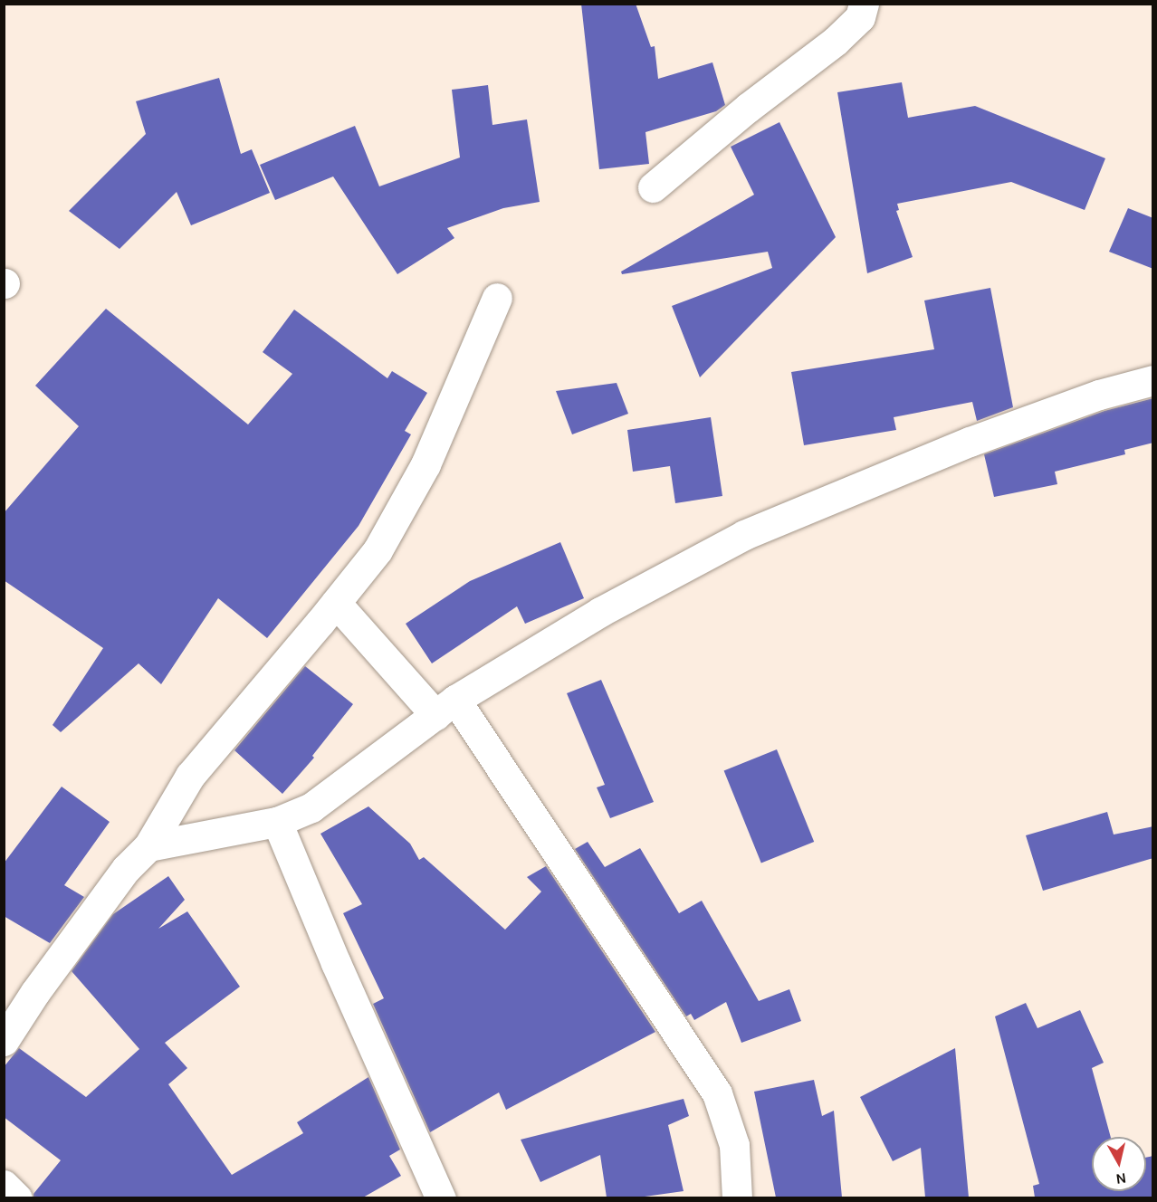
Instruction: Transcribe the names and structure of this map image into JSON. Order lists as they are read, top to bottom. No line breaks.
{"north":"bottom"}
